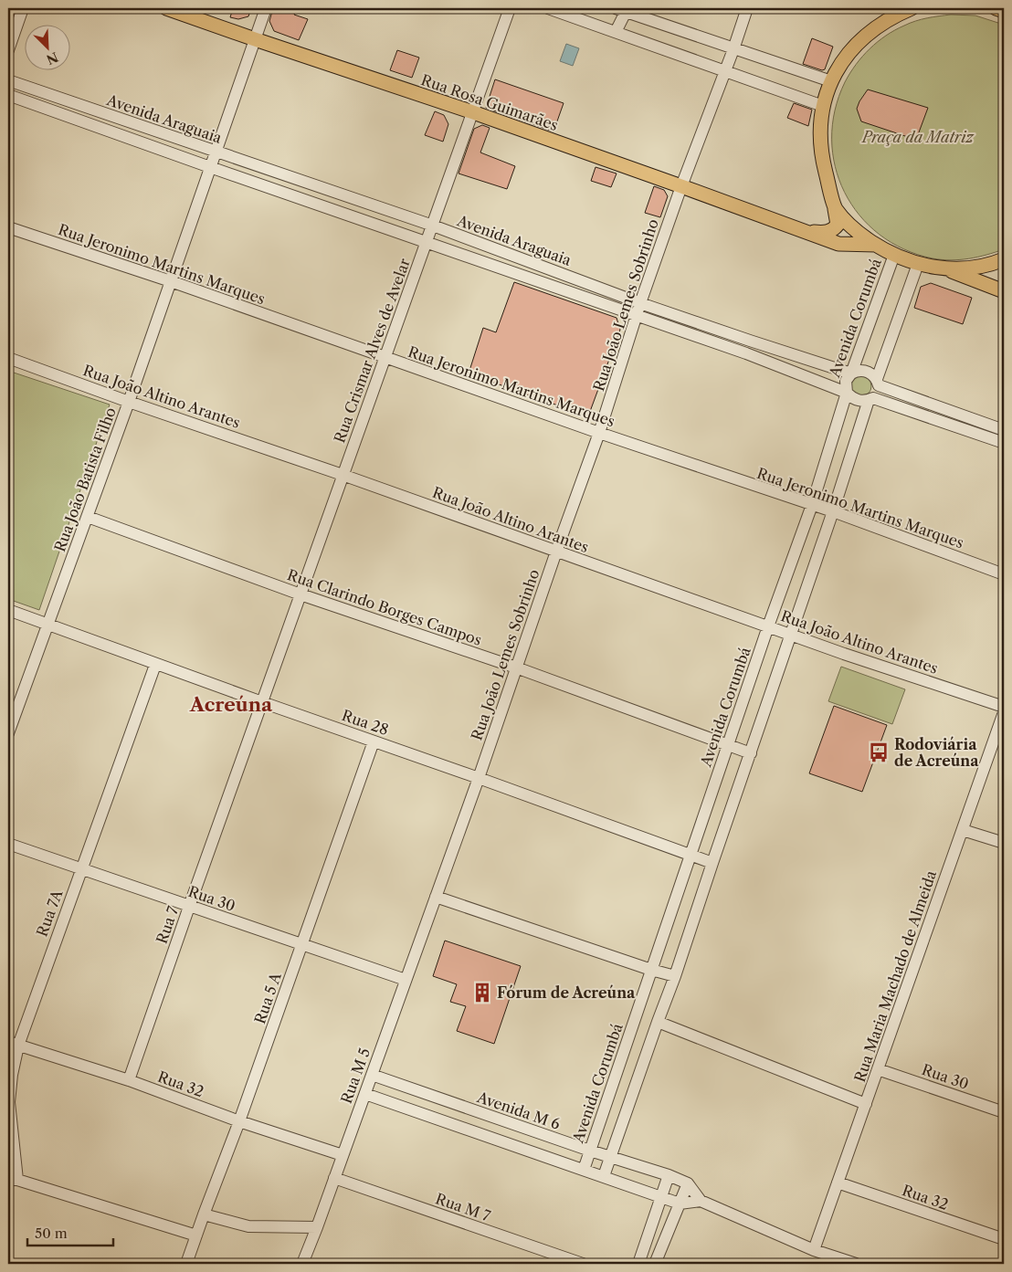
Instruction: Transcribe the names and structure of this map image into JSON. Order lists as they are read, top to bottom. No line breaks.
{"streets":{"main road":["Rua Rosa Guimarães"],"street":["Avenida Araguaia","Rua Jeronimo Martins Marques","Rua João Lemes Sobrinho","Avenida Corumbá","Rua Crismar Alves de Avelar","Rua João Altino Arantes","Rua João Batista Filho","Rua Clarindo Borges Campos","Rua 28","Rua 30","Rua 7A","Rua 7","Rua Maria Machado de Almeida","Rua 5 A","Rua M 5","Rua 32","Avenida M 6","Rua M 7"]},"crossings":[["Rua Rosa Guimarães","Rua João Lemes Sobrinho"],["Rua Rosa Guimarães","Rua Crismar Alves de Avelar"],["Rua Rosa Guimarães","Rua João Batista Filho"],["Avenida Araguaia","Rua João Lemes Sobrinho"],["Avenida Araguaia","Avenida Corumbá"],["Avenida Araguaia","Rua Crismar Alves de Avelar"],["Avenida Araguaia","Rua João Batista Filho"],["Rua Jeronimo Martins Marques","Rua João Lemes Sobrinho"],["Rua Jeronimo Martins Marques","Avenida Corumbá"],["Rua Jeronimo Martins Marques","Rua Crismar Alves de Avelar"],["Rua Jeronimo Martins Marques","Rua João Batista Filho"],["Rua João Lemes Sobrinho","Rua João Altino Arantes"],["Rua João Lemes Sobrinho","Rua Clarindo Borges Campos"],["Rua João Lemes Sobrinho","Rua 28"],["Rua João Lemes Sobrinho","Rua M 5"],["Avenida Corumbá","Rua João Altino Arantes"],["Avenida Corumbá","Rua Clarindo Borges Campos"],["Avenida Corumbá","Rua 28"],["Avenida Corumbá","Avenida M 6"],["Rua Crismar Alves de Avelar","Rua João Altino Arantes"],["Rua Crismar Alves de Avelar","Rua Clarindo Borges Campos"],["Rua Crismar Alves de Avelar","Rua 28"],["Rua Crismar Alves de Avelar","Rua 7"],["Rua João Altino Arantes","Rua João Batista Filho"],["Rua João Batista Filho","Rua Clarindo Borges Campos"],["Rua João Batista Filho","Rua 28"],["Rua 28","Rua 7A"],["Rua 28","Rua 7"],["Rua 28","Rua 5 A"],["Rua 30","Rua 7A"],["Rua 30","Rua 7"],["Rua 30","Rua Maria Machado de Almeida"],["Rua 30","Rua 5 A"],["Rua 30","Rua M 5"],["Rua 7A","Rua 32"],["Rua 7","Rua 32"],["Rua Maria Machado de Almeida","Rua 32"],["Rua 5 A","Rua 32"],["Rua M 5","Rua 32"],["Rua M 5","Avenida M 6"],["Rua M 5","Rua M 7"]],"districts":["Acreúna"],"parks":["Praça da Matriz"],"places":{"bus stop":["Rodoviária de Acreúna"],"building":["Fórum de Acreúna"]},"scale_bar":"50 m","north":"bottom right"}
